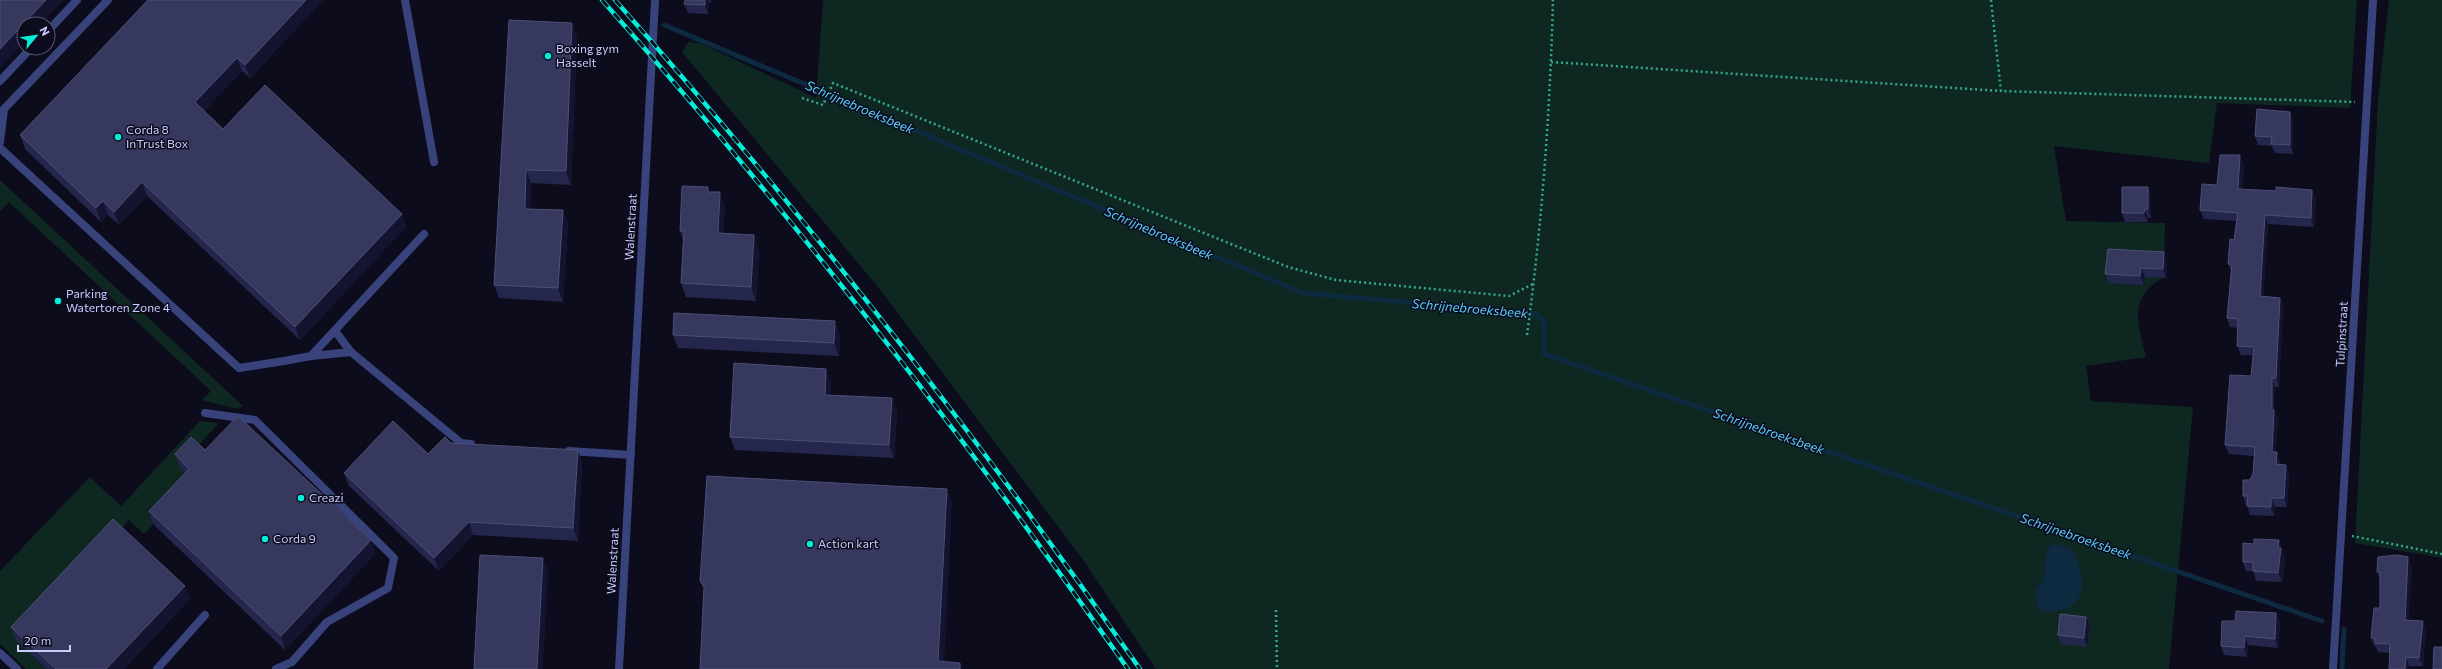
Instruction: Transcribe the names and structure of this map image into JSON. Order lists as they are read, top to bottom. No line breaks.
{"streets":{"street":["Walenstraat","Tulpinstraat"]},"water":["Schrijnebroeksbeek"],"places":["Boxing gym Hasselt","Corda 8 InTrust Box","Parking Watertoren Zone 4","Creazi","Corda 9","Action kart"],"scale_bar":"20 m","north":"top right"}
